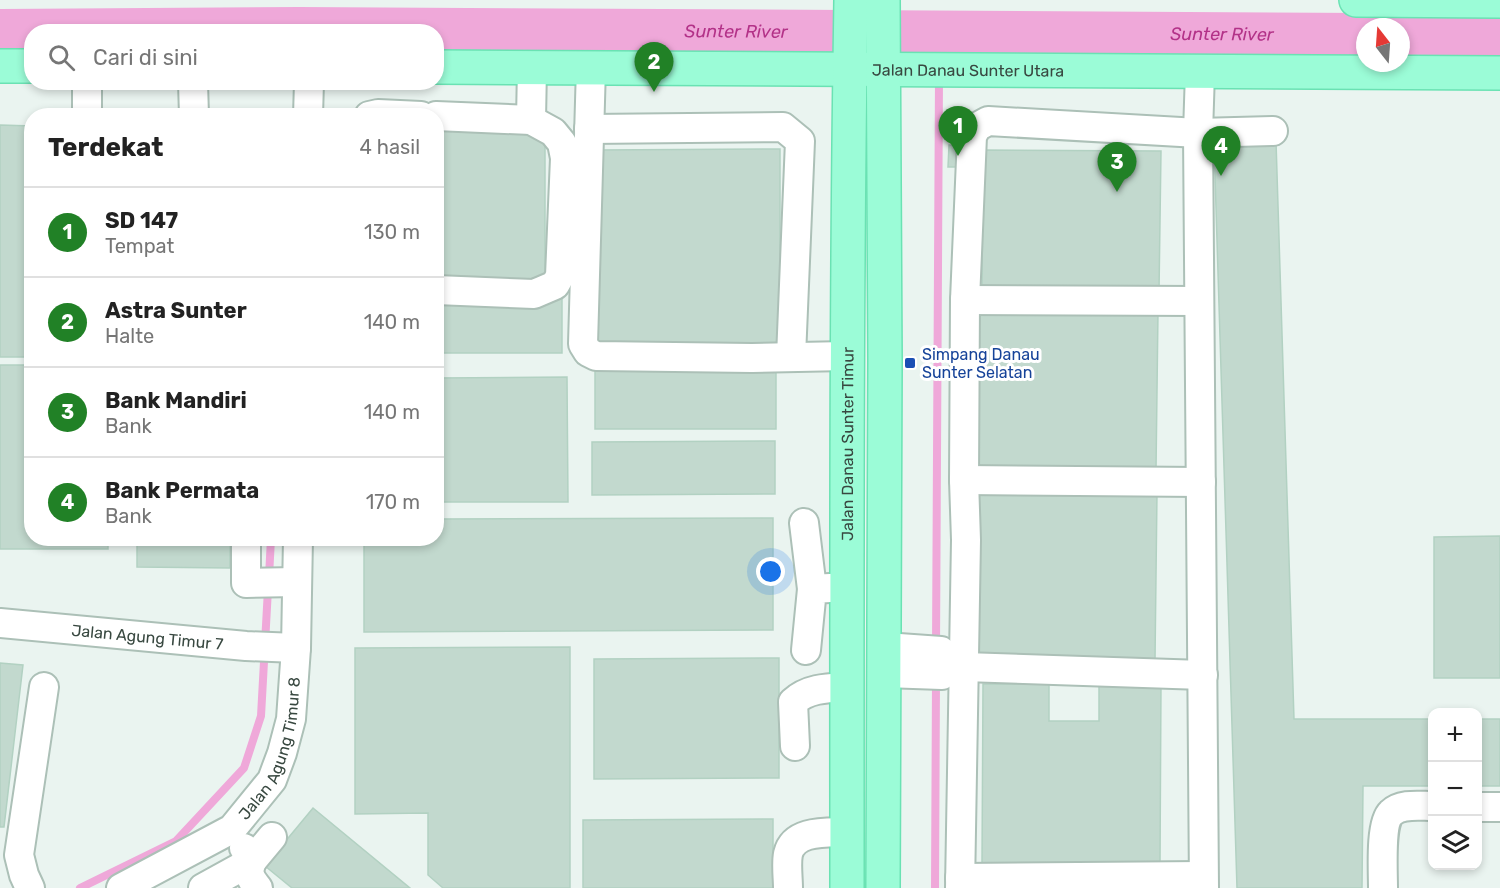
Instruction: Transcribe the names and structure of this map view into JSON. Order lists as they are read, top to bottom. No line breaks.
{"streets":{"main road":["Jalan Danau Sunter Utara","Jalan Danau Sunter Timur"],"street":["Jalan Agung Timur 7","Jalan Agung Timur 8"]},"crossings":[["Jalan Danau Sunter Utara","Jalan Danau Sunter Timur"],["Jalan Agung Timur 7","Jalan Agung Timur 8"]],"water":["Sunter River"],"places":{"transit":["Simpang Danau Sunter Selatan"]},"north":"top","page":{"search":"Cari di sini","pins":["2","1","4","3"],"heading":["Terdekat","4 hasil"],"list":[{"mark":"1","name":"SD 147","note":"Tempat","value":"130 m"},{"mark":"2","name":"Astra Sunter","note":"Halte","value":"140 m"},{"mark":"3","name":"Bank Mandiri","note":"Bank","value":"140 m"},{"mark":"4","name":"Bank Permata","note":"Bank","value":"170 m"}],"map_buttons":["+","−"]}}
